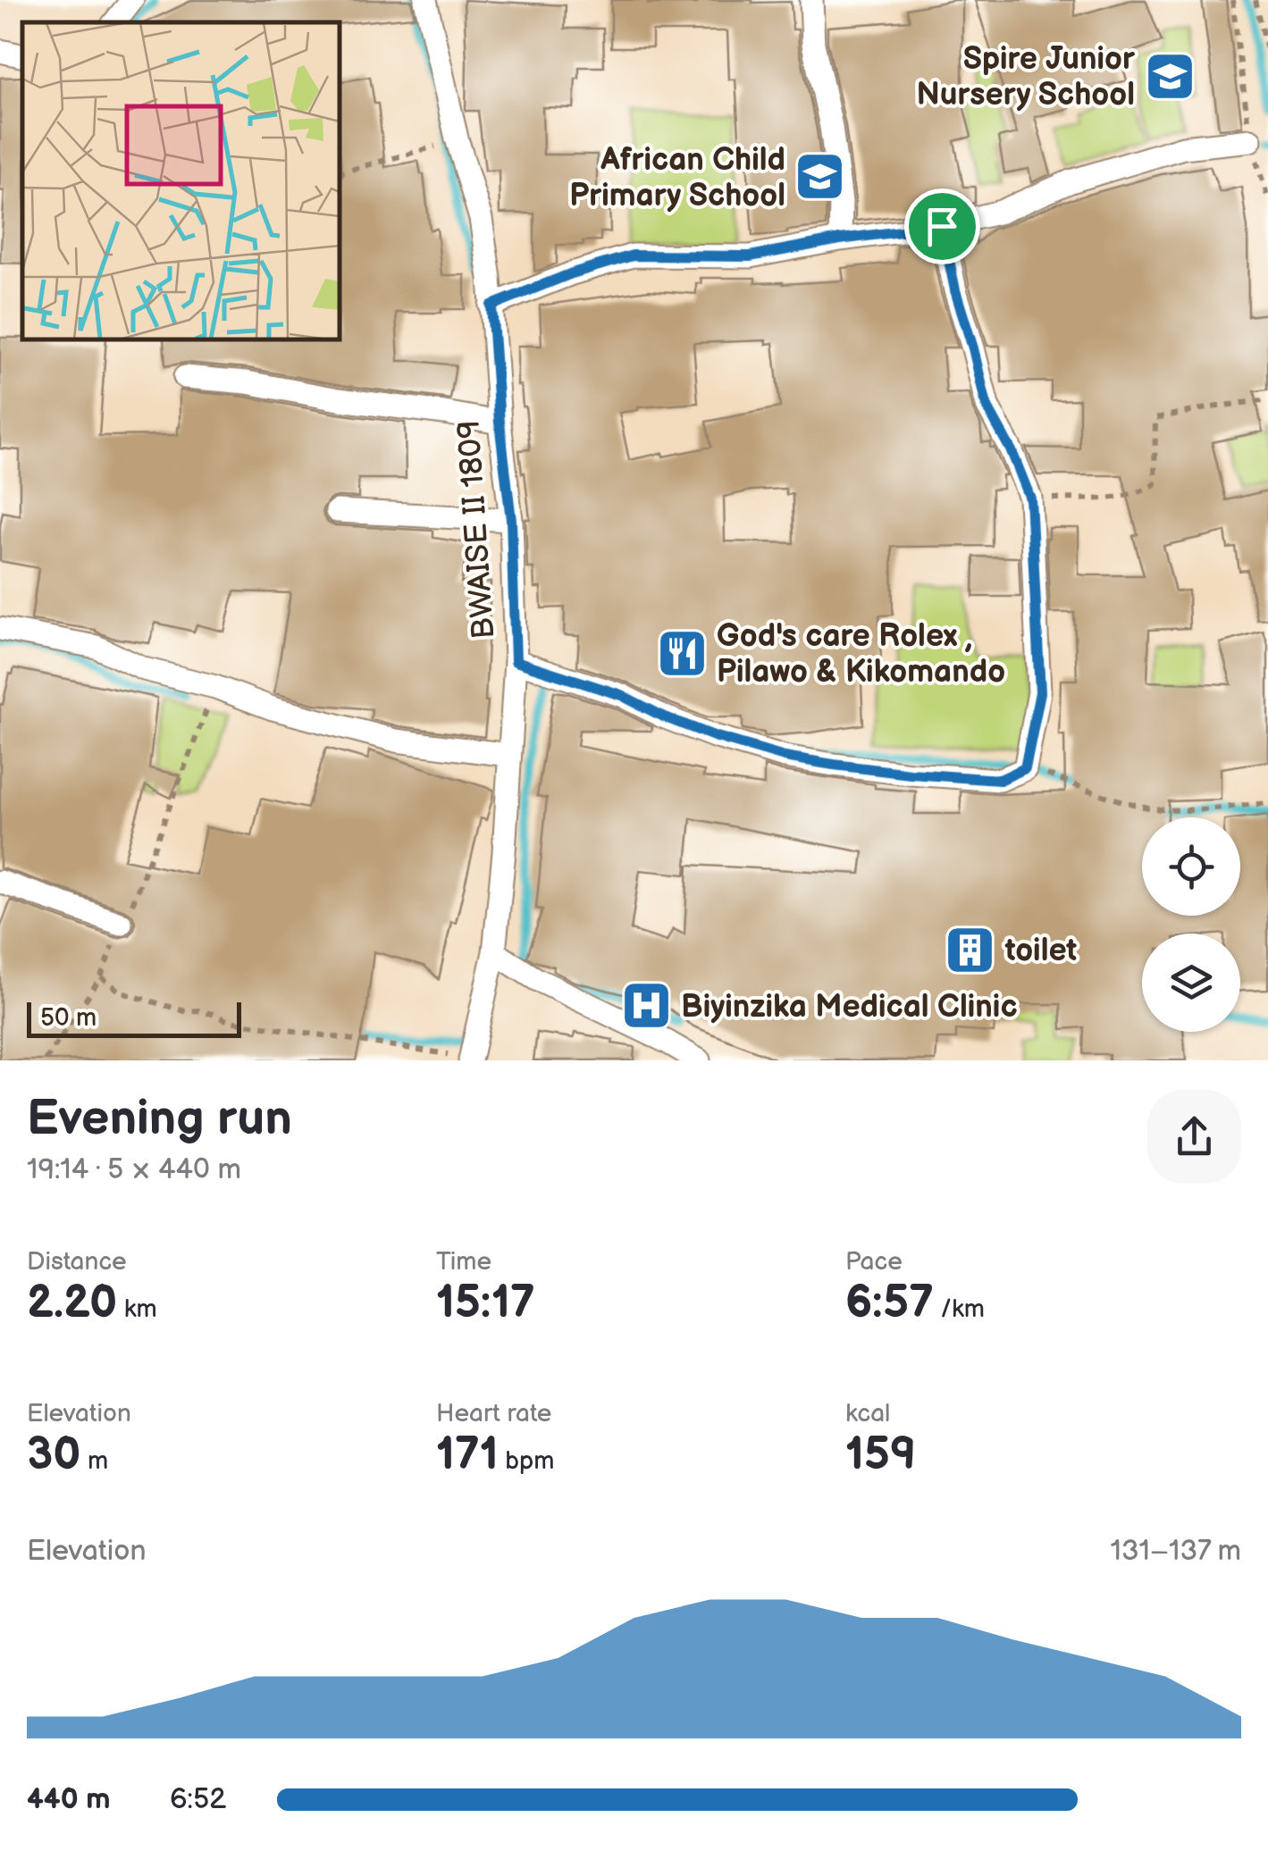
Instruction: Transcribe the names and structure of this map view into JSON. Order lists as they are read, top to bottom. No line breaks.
{"streets":{"street":["BWAISE II 1809"]},"places":{"school or university":["Spire Junior Nursery School","African Child Primary School"],"restaurant":["God's care Rolex , Pilawo & Kikomando"],"building":["toilet"],"hospital":["Biyinzika Medical Clinic"]},"scale_bar":"50 m","page":{"scale":"50 m","heading":["Evening run","19:14 · 5 × 440 m"],"stats":[["Distance","2.20 km"],["Time","15:17"],["Pace","6:57 /km"],["Elevation","30 m"],["Heart rate","171 bpm"],["kcal","159"]],"chart":["Elevation","131–137 m"],"list":[{"name":"440 m","note":"6:52"}]}}
